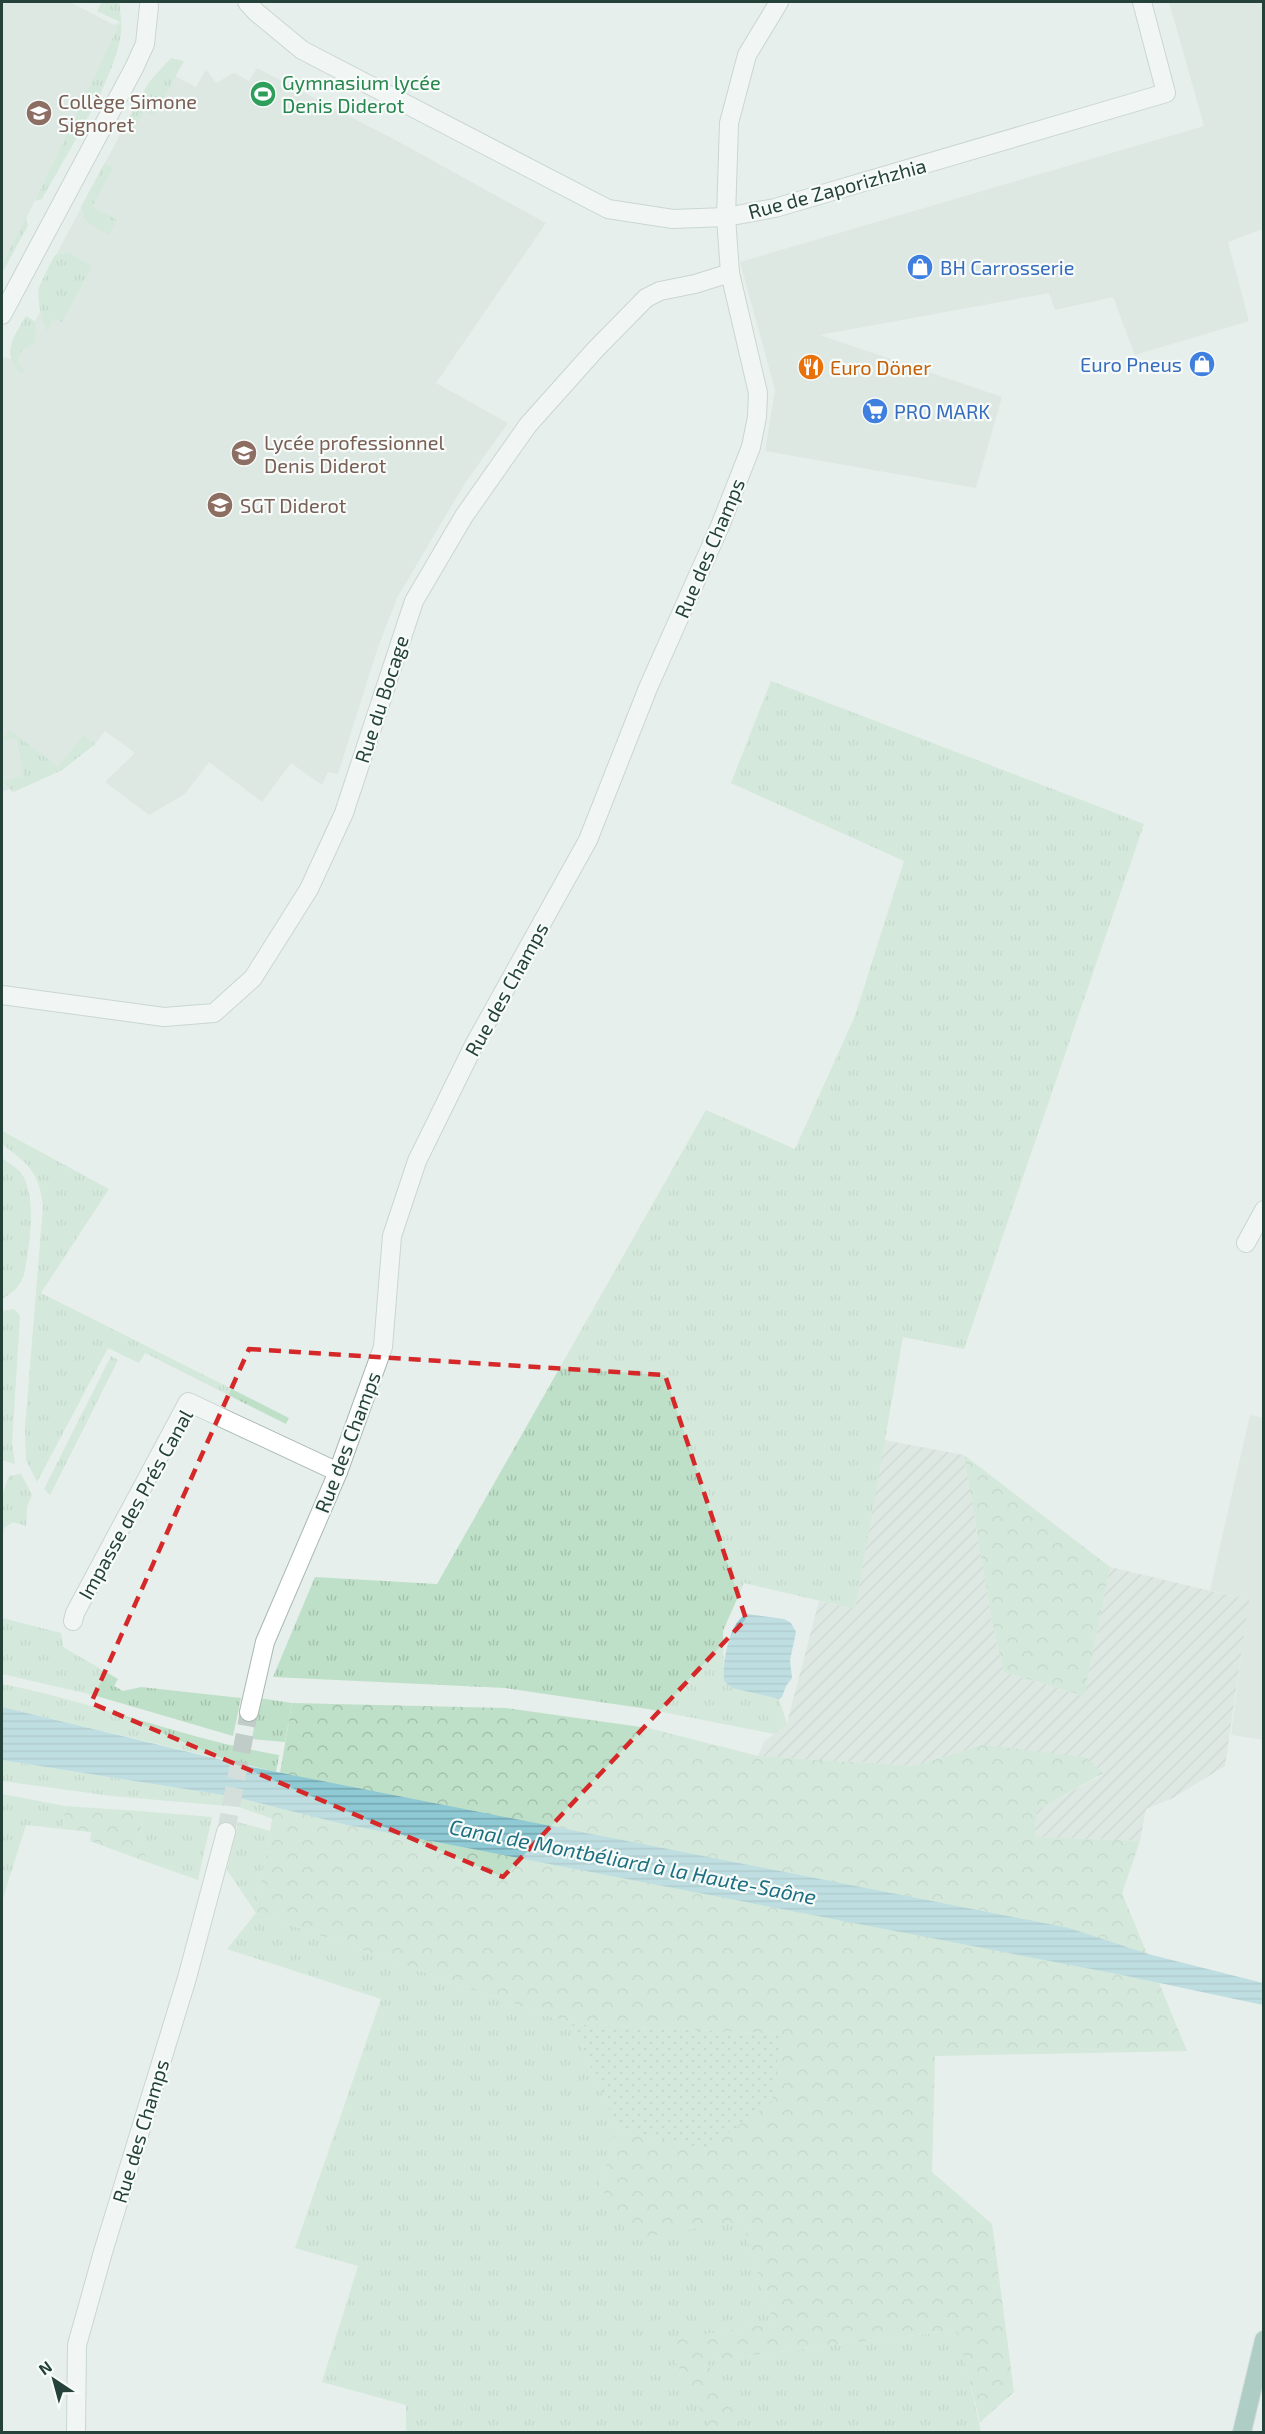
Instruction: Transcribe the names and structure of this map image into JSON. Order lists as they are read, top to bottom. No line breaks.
{"streets":{"street":["Rue de Zaporizhzhia","Rue des Champs","Rue du Bocage","Impasse des Prés Canal"]},"crossings":[["Rue de Zaporizhzhia","Rue des Champs"],["Rue des Champs","Rue du Bocage"],["Rue des Champs","Impasse des Prés Canal"]],"water":["Canal de Montbéliard à la Haute-Saône"],"places":{"sports":["Gymnasium lycée Denis Diderot"],"school or university":["Collège Simone Signoret","Lycée professionnel Denis Diderot","SGT Diderot"],"shop":["BH Carrosserie","Euro Pneus"],"restaurant":["Euro Döner"],"supermarket":["PRO MARK"]},"north":"top left"}
